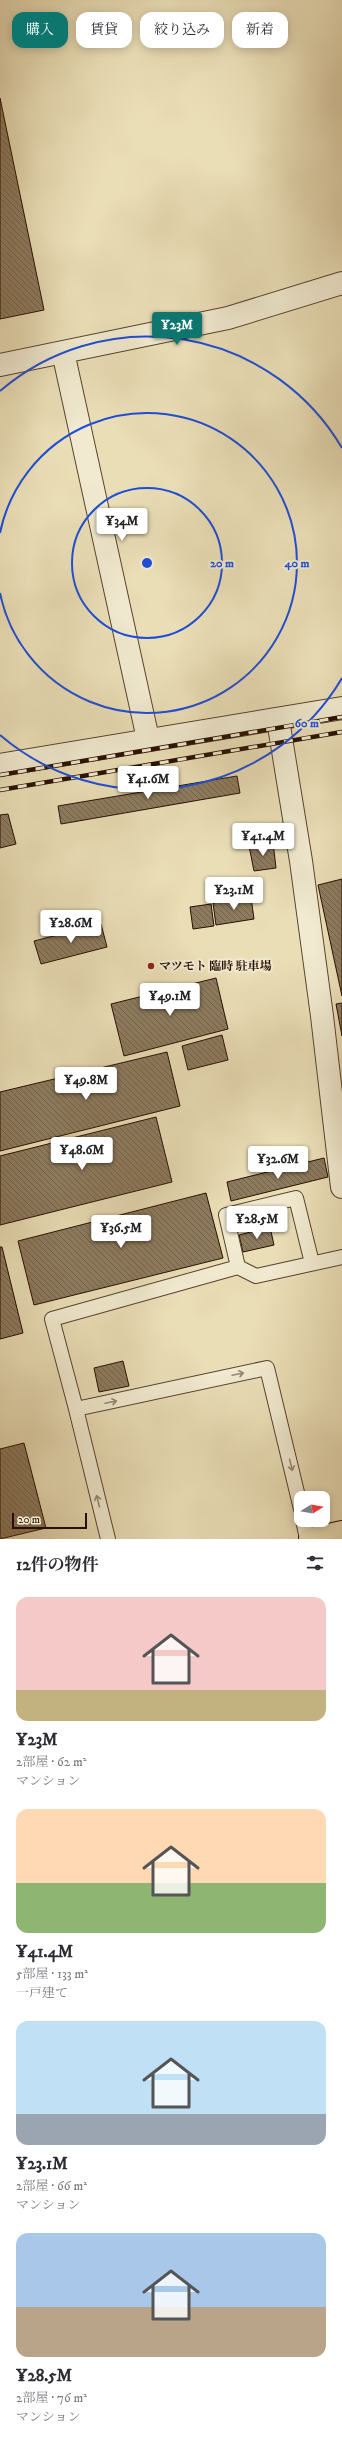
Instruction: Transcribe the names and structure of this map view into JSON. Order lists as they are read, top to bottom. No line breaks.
{"places":["マツモト 臨時 駐車場"],"scale_bar":"20 m","north":"right","page":{"chip":["購入","賃貸","絞り込み","新着"],"price":["¥23M","¥34M","¥41.6M","¥41.4M","¥23.1M","¥28.6M","¥49.1M","¥49.8M","¥48.6M","¥32.6M","¥28.5M","¥36.5M"],"scale":"20 m","heading":"12件の物件","list":[{"name":"¥23M","note":"2部屋 · 62 m² · マンション"},{"name":"¥41.4M","note":"5部屋 · 133 m² · 一戸建て"},{"name":"¥23.1M","note":"2部屋 · 66 m² · マンション"},{"name":"¥28.5M","note":"2部屋 · 76 m² · マンション"}]},"rings":["20 m","40 m","60 m"]}
